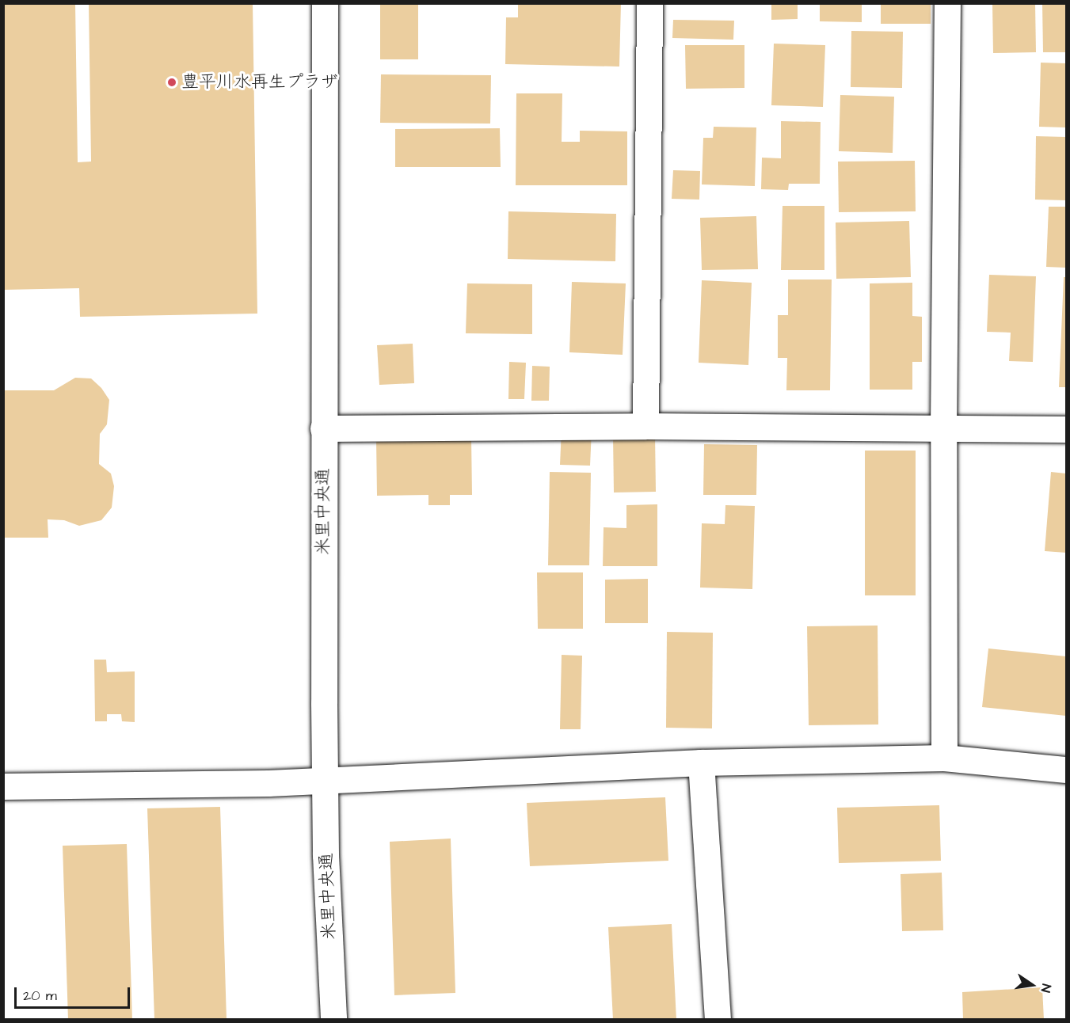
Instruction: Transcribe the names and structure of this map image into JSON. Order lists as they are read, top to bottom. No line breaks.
{"streets":{"street":["米里中央通"]},"places":["豊平川水再生プラザ"],"scale_bar":"20 m","north":"right"}
